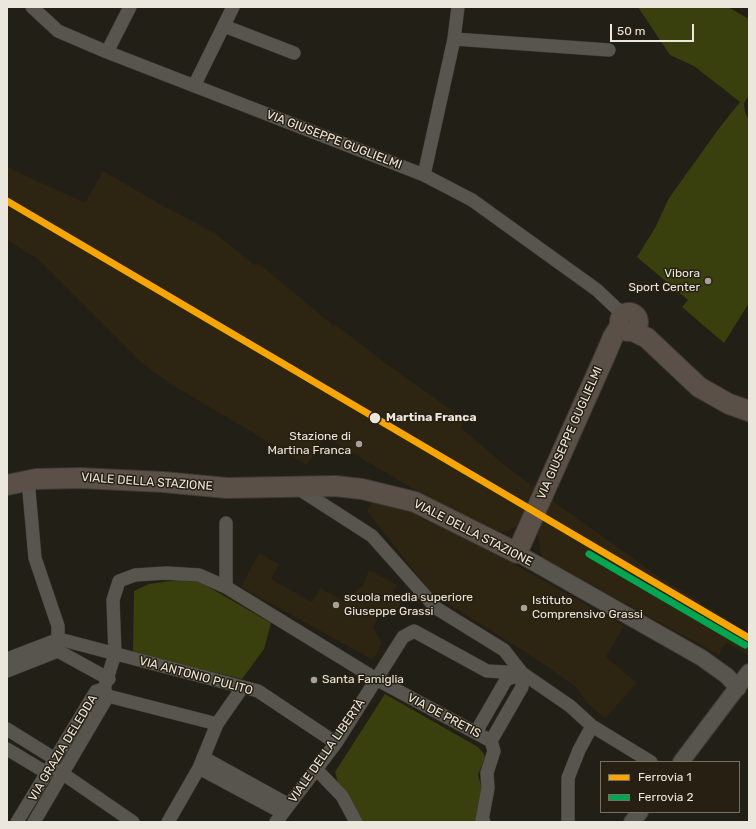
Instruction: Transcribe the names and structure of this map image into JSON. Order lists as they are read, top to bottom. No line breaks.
{"streets":{"main road":["VIA GIUSEPPE GUGLIELMI","VIALE DELLA STAZIONE"],"street":["VIA ANTONIO PULITO","VIA DE PRETIS","VIA GRAZIA DELEDDA","VIALE DELLA LIBERTÀ"]},"crossings":[["VIA GIUSEPPE GUGLIELMI","VIALE DELLA STAZIONE"],["VIA ANTONIO PULITO","VIA GRAZIA DELEDDA"],["VIA ANTONIO PULITO","VIALE DELLA LIBERTÀ"],["VIA DE PRETIS","VIA GRAZIA DELEDDA"],["VIA DE PRETIS","VIALE DELLA LIBERTÀ"]],"places":["Vibora Sport Center","Martina Franca","Stazione di Martina Franca","scuola media superiore Giuseppe Grassi","Istituto Comprensivo Grassi","Santa Famiglia"],"lines":["rail line 1","rail line 2"],"legend":["Ferrovia 1","Ferrovia 2"],"scale_bar":"50 m"}
